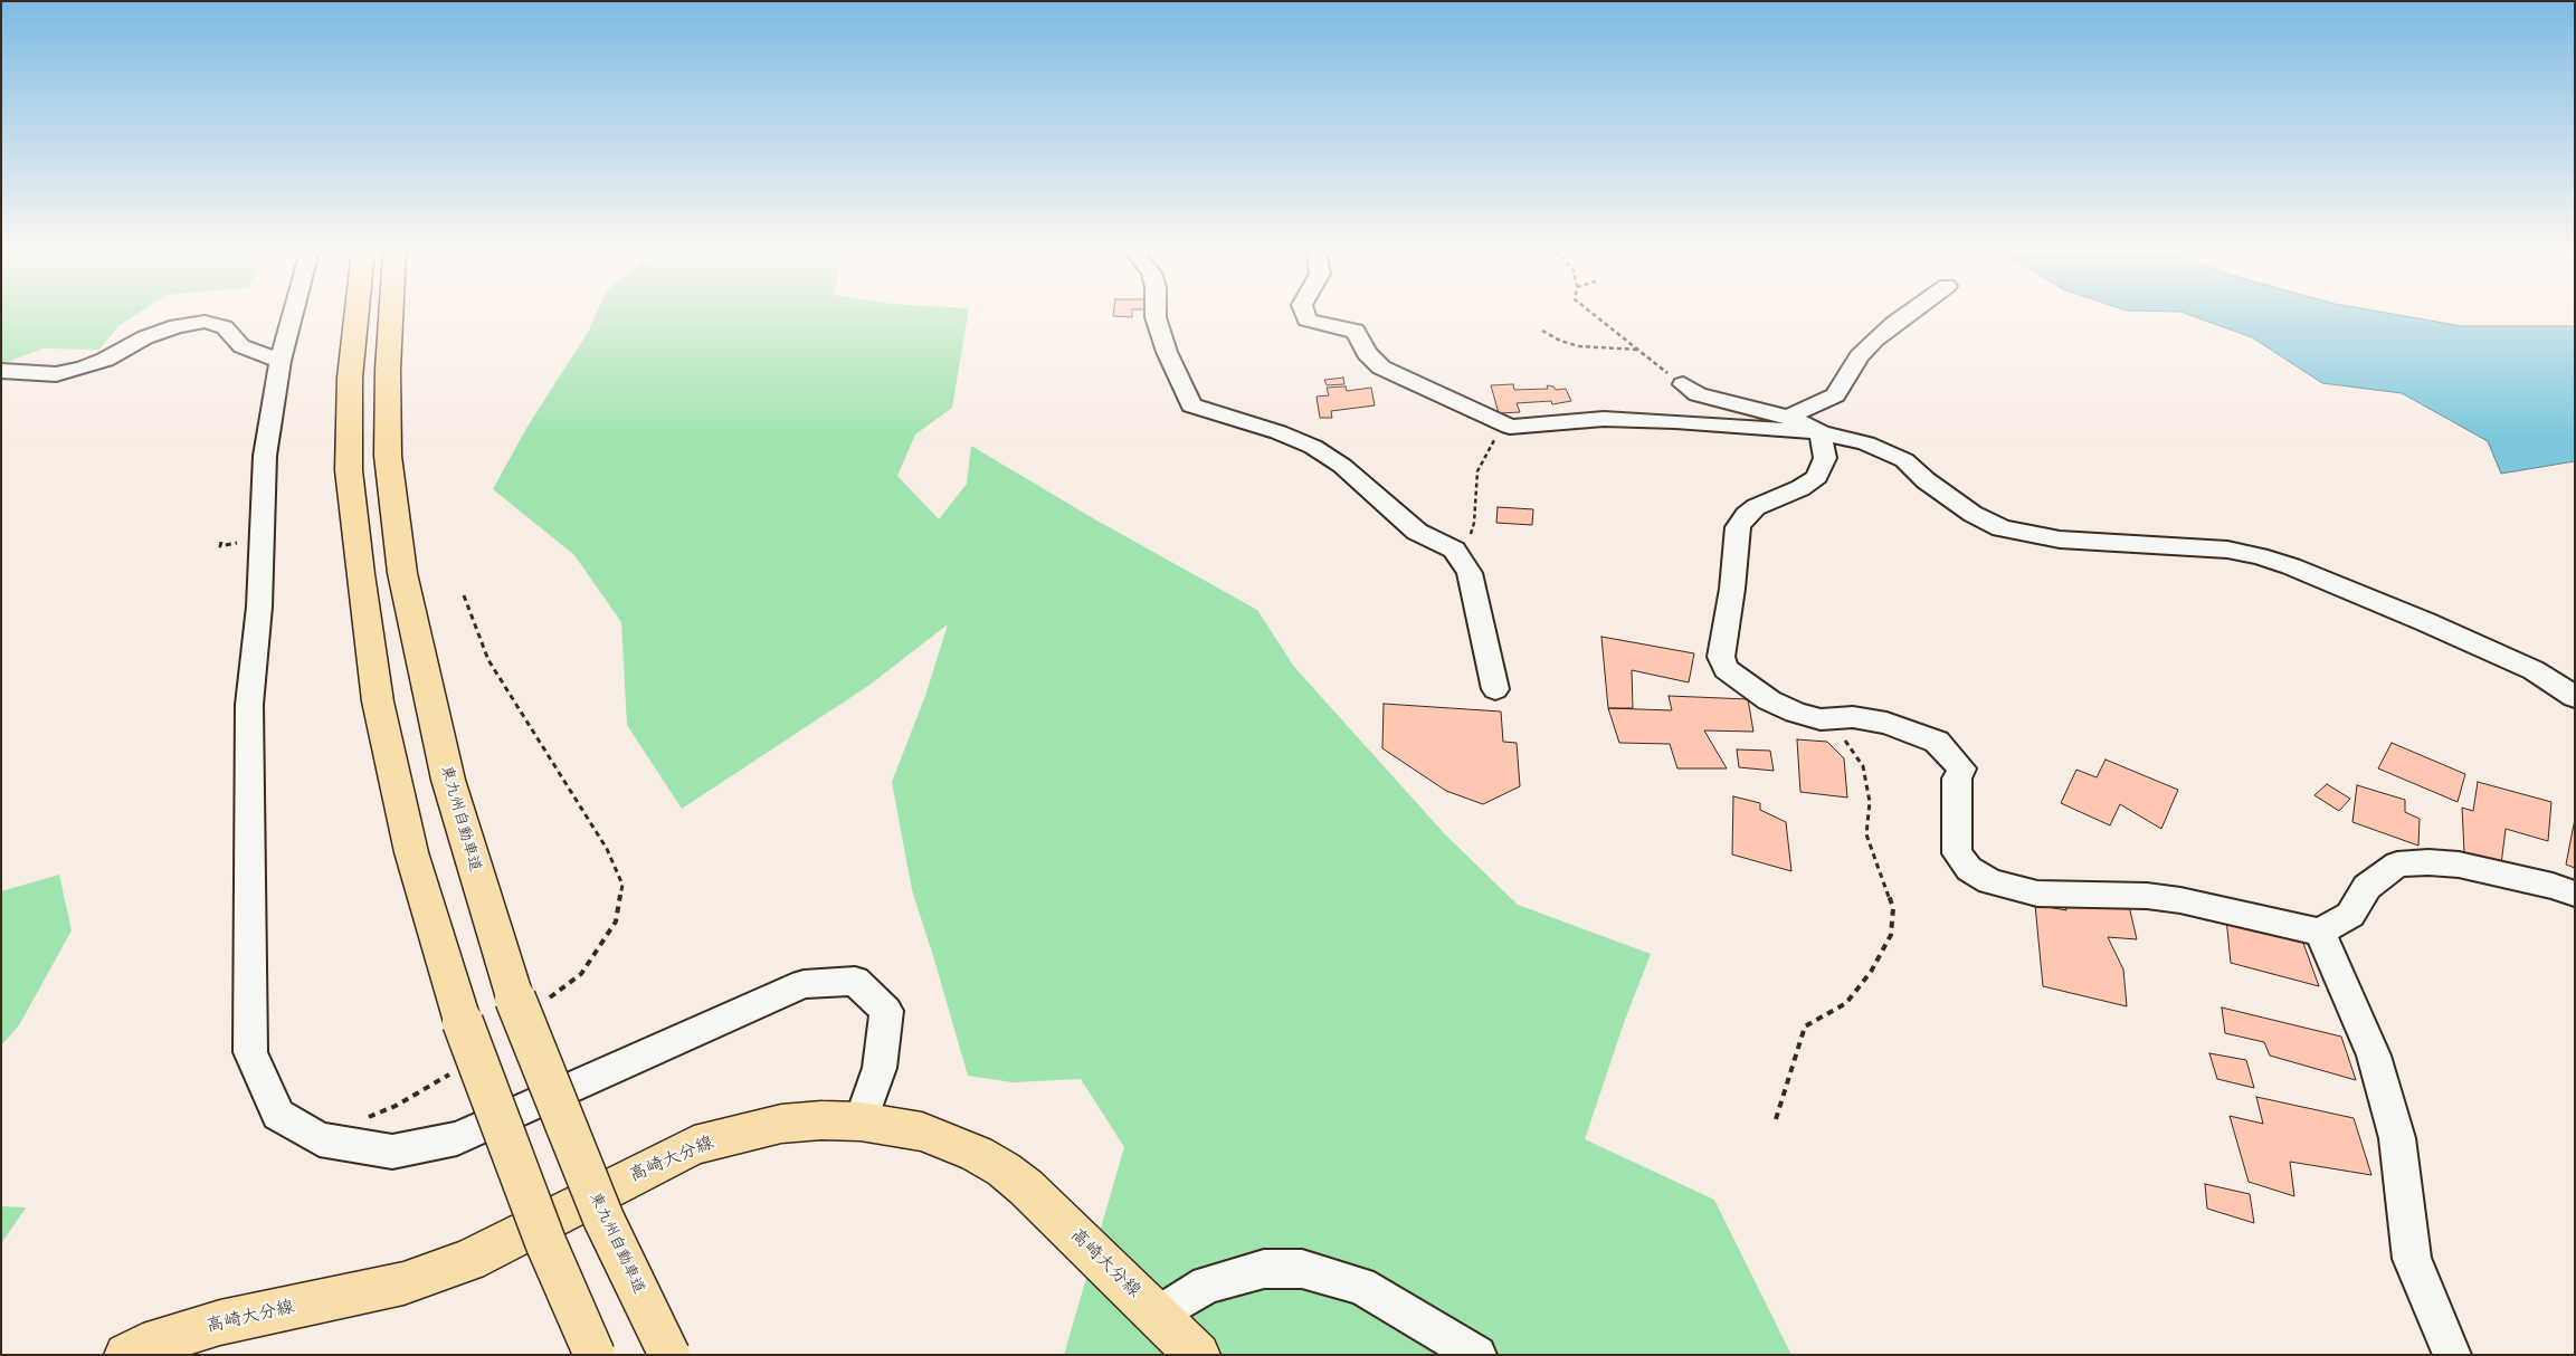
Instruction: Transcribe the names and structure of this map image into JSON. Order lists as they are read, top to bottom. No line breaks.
{"streets":{"main road":["東九州自動車道","高崎大分線"]}}
